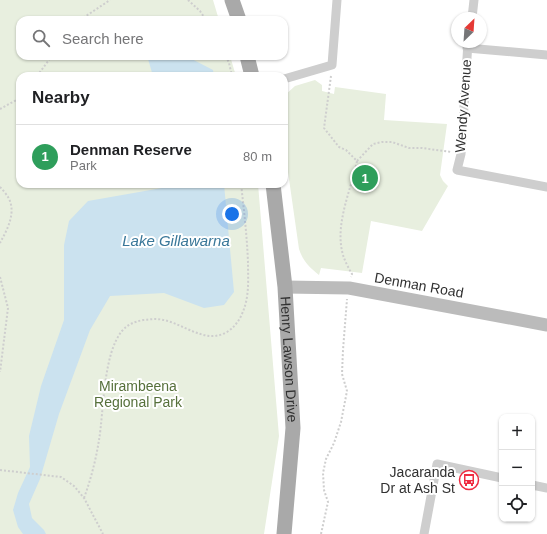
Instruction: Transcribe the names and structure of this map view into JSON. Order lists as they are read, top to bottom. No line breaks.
{"streets":{"main road":["Henry Lawson Drive"],"street":["Wendy Avenue","Denman Road"]},"crossings":[["Denman Road","Henry Lawson Drive"]],"water":["Lake Gillawarna"],"parks":["Mirambeena Regional Park"],"places":{"bus stop":["Jacaranda Dr at Ash St"]},"north":"top right","page":{"search":"Search here","heading":"Nearby","list":[{"mark":"1","name":"Denman Reserve","note":"Park","value":"80 m"}],"pins":"1","map_buttons":["+","−"]}}
